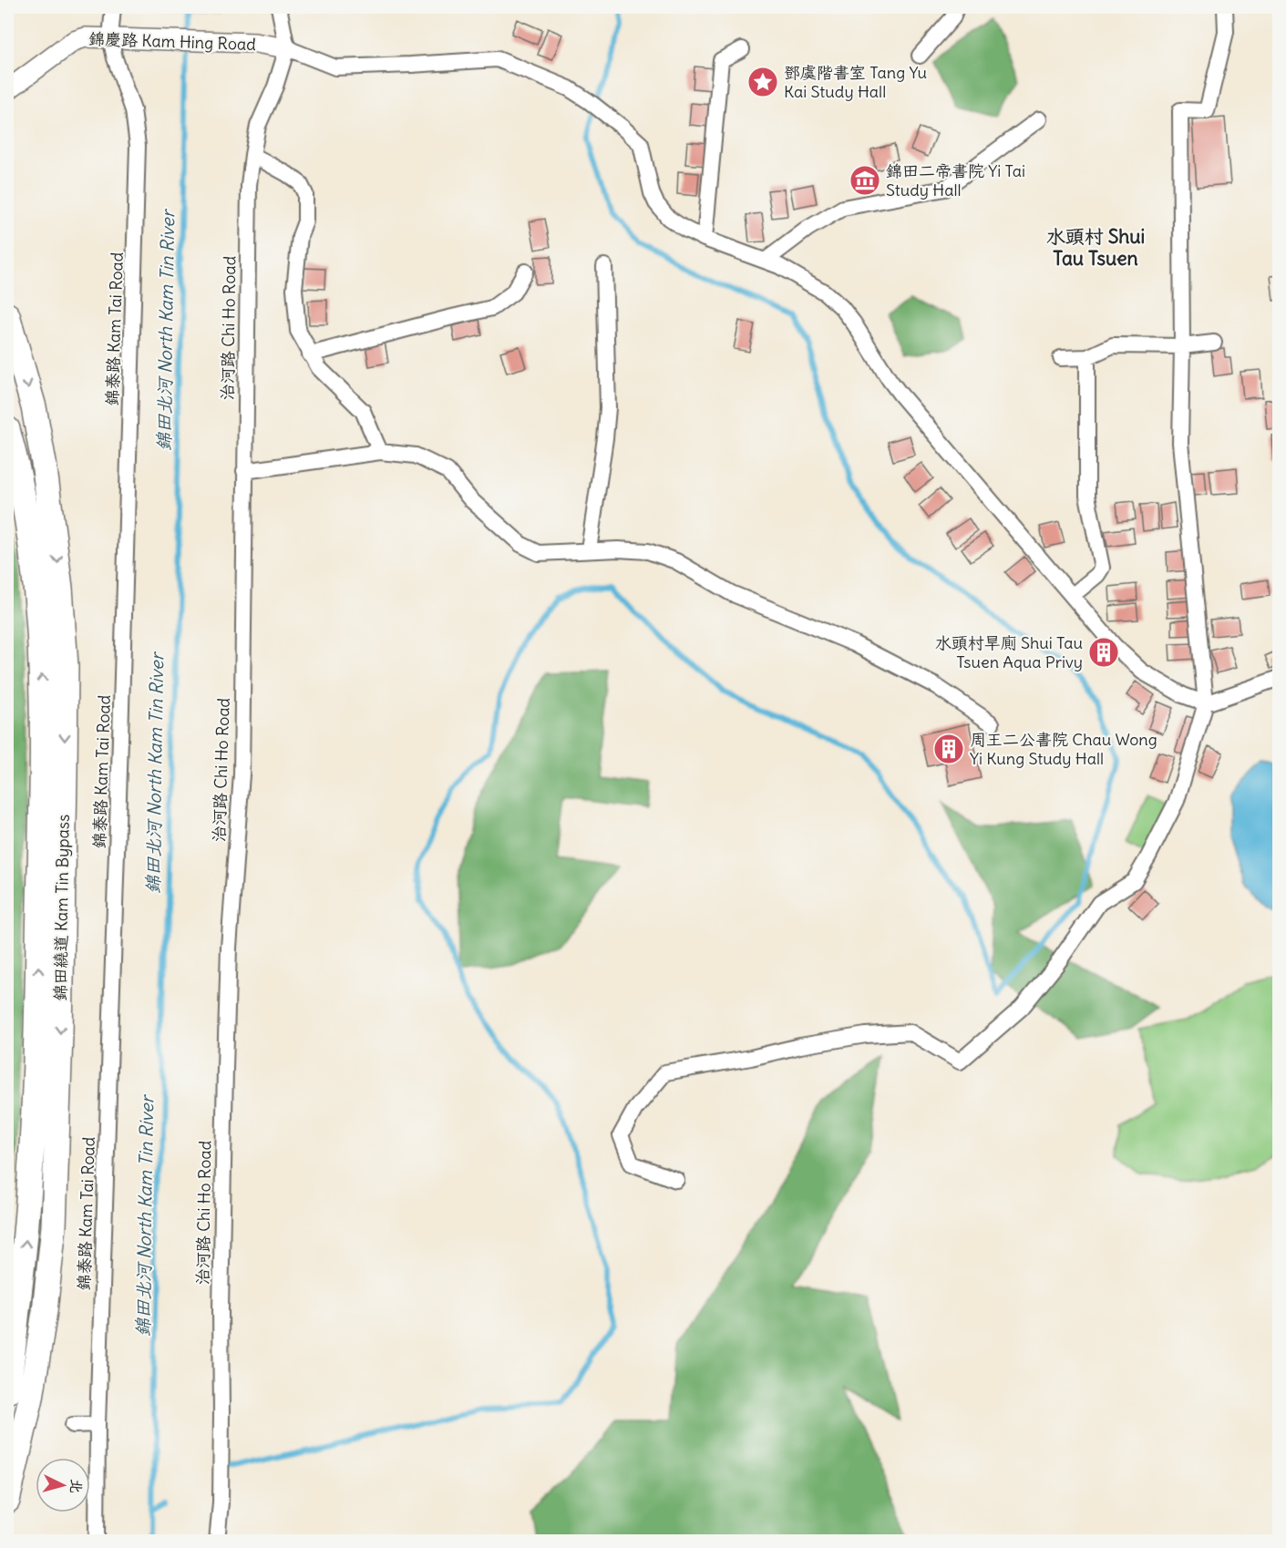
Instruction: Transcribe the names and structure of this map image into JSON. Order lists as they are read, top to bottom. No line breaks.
{"streets":{"main road":["錦田繞道 Kam Tin Bypass"],"street":["錦慶路 Kam Hing Road","治河路 Chi Ho Road","錦泰路 Kam Tai Road"]},"crossings":[["錦慶路 Kam Hing Road","治河路 Chi Ho Road"],["錦慶路 Kam Hing Road","錦泰路 Kam Tai Road"]],"districts":["水頭村 Shui Tau Tsuen"],"water":["錦田北河 North Kam Tin River"],"places":{"place":["鄧虞階書室 Tang Yu Kai Study Hall"],"museum":["錦田二帝書院 Yi Tai Study Hall"],"building":["水頭村旱廁 Shui Tau Tsuen Aqua Privy","周王二公書院 Chau Wong Yi Kung Study Hall"]},"north":"right"}
